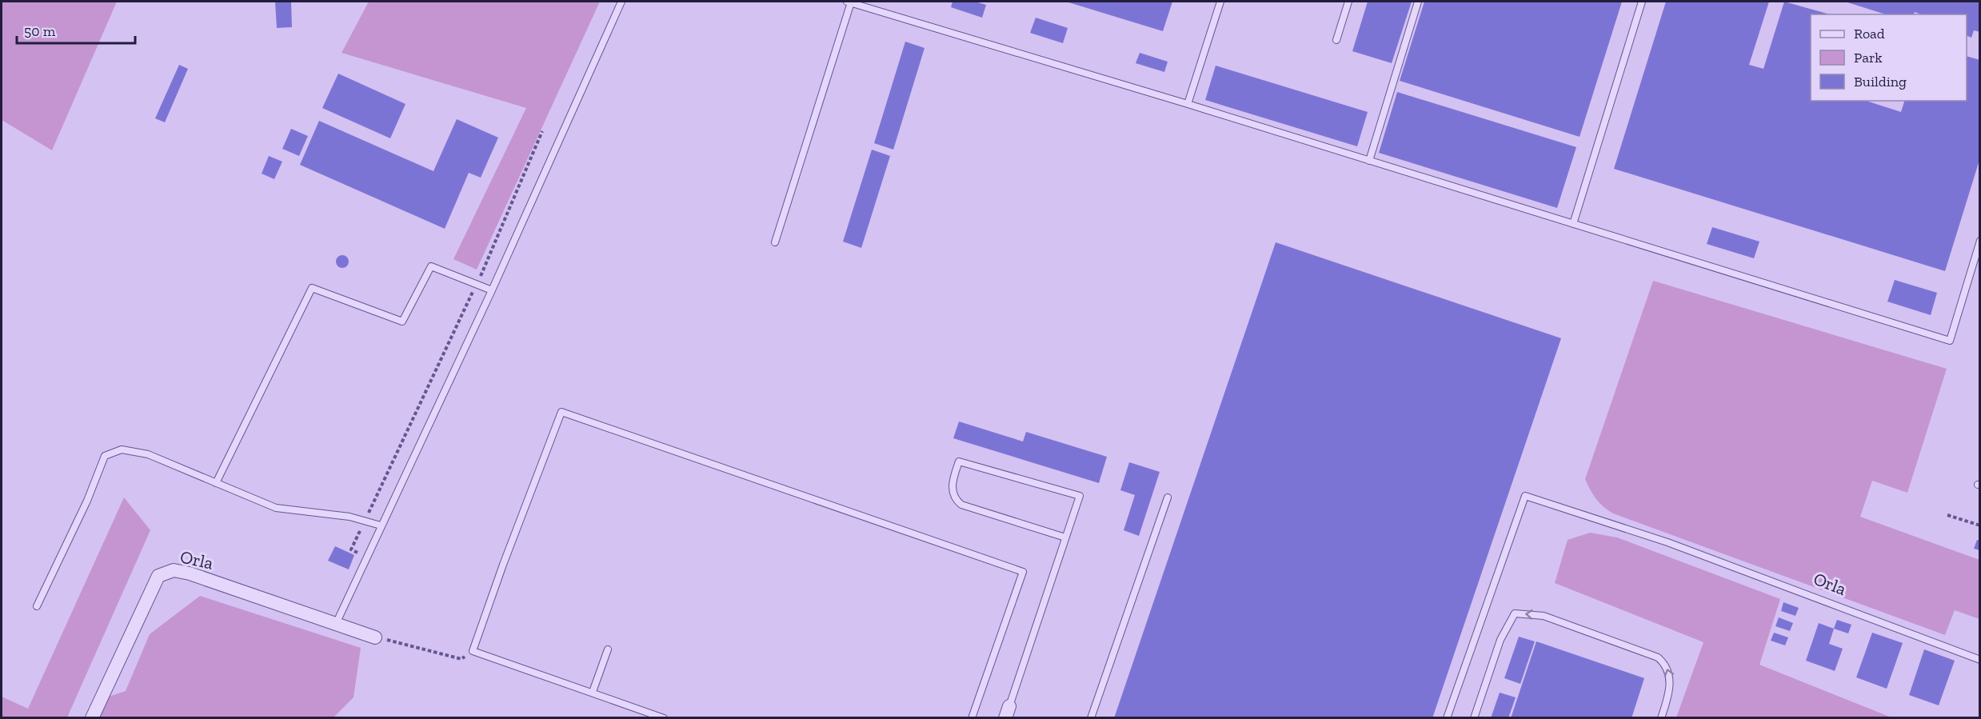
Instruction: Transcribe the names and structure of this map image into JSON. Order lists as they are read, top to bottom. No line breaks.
{"streets":{"street":["Orla"]},"legend":["Road","Park","Building"],"scale_bar":"50 m"}
